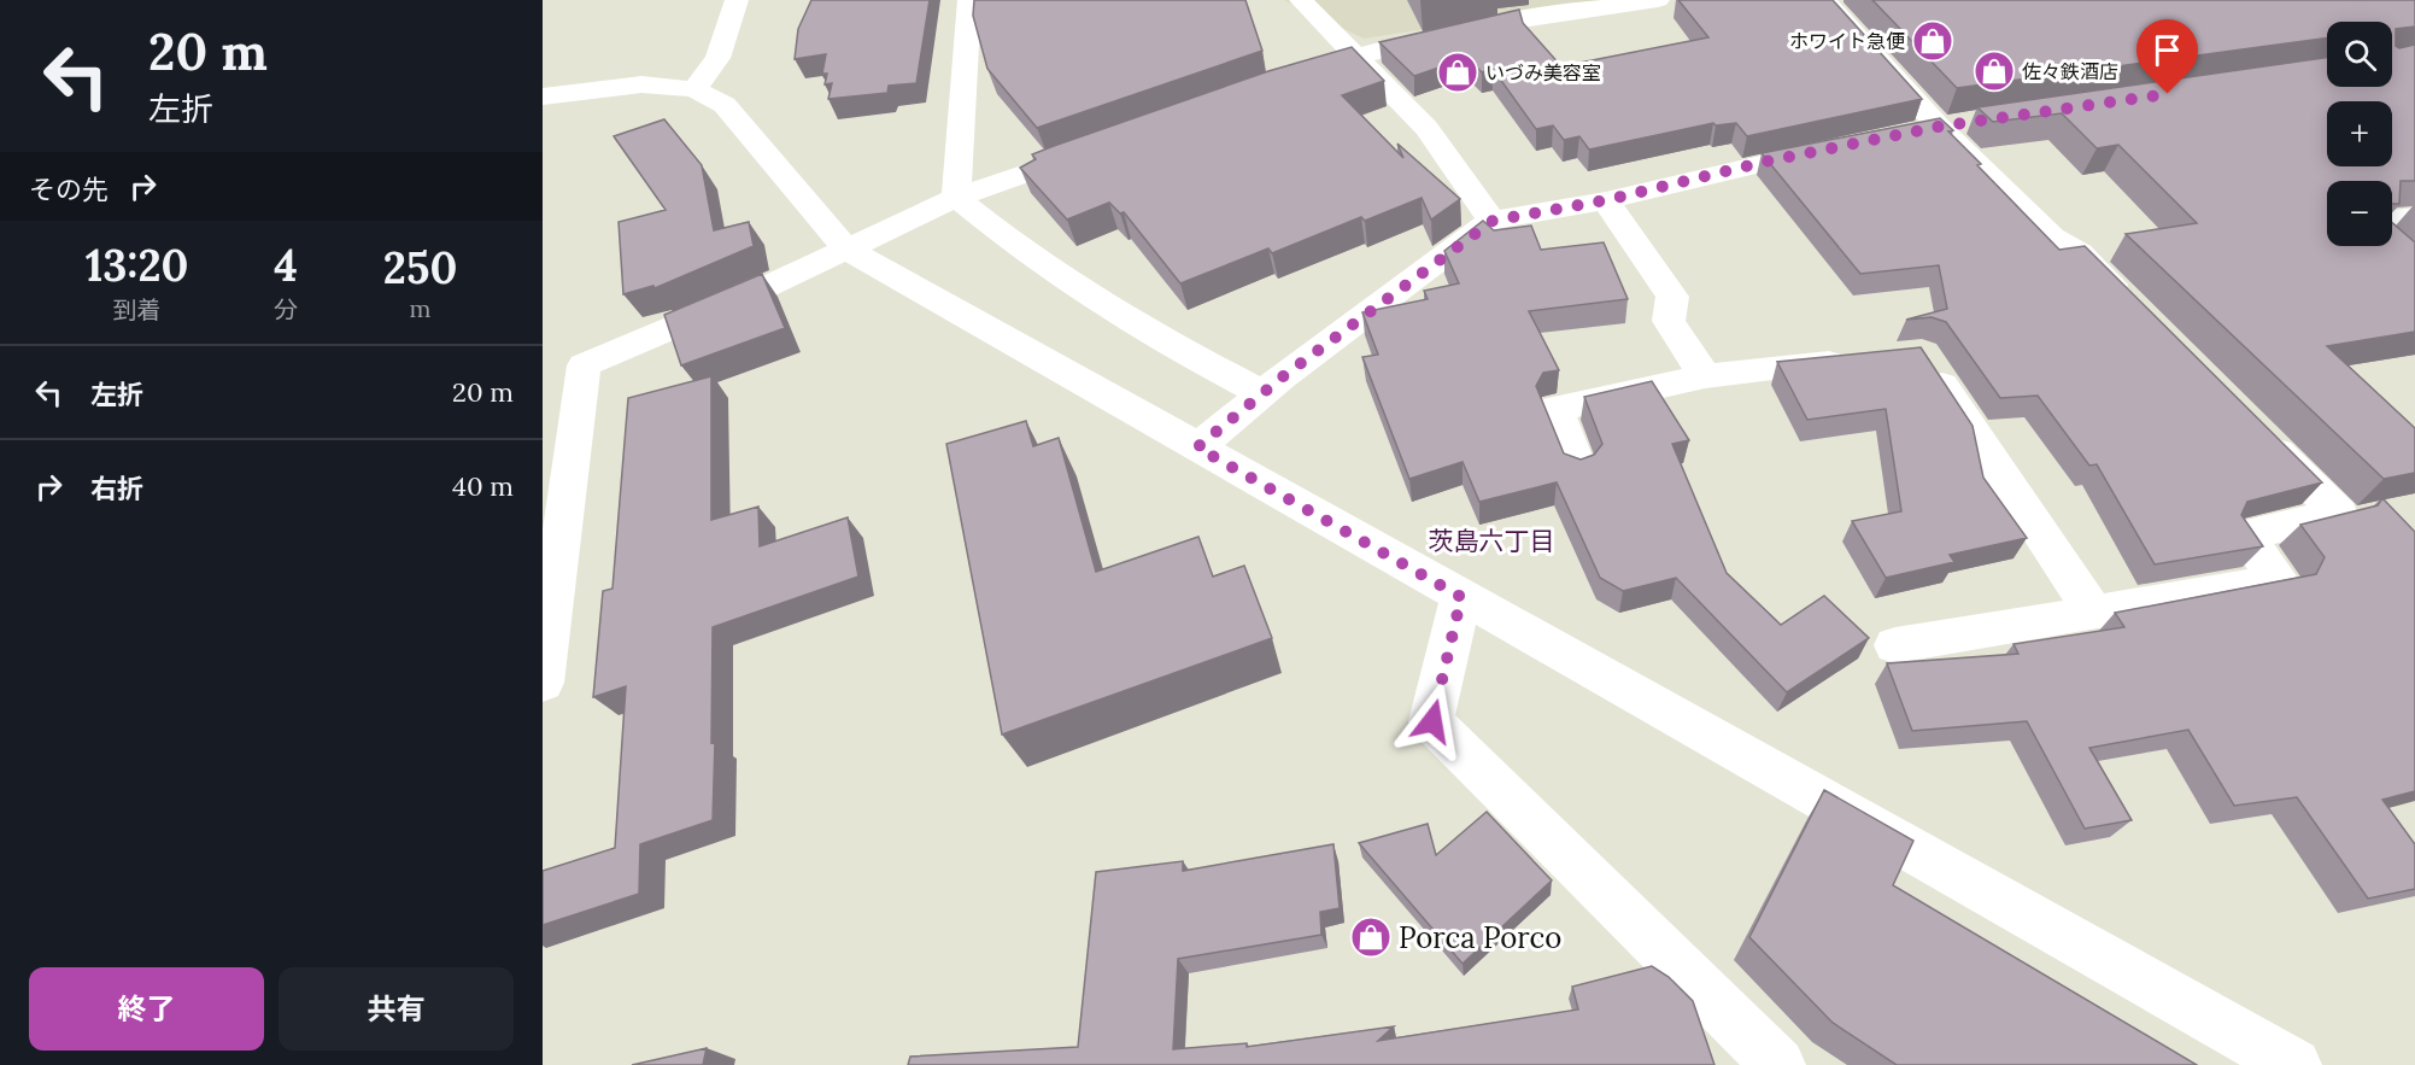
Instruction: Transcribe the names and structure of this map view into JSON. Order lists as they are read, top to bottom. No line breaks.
{"districts":["茨島六丁目"],"places":{"shop":["ホワイト急便","佐々鉄酒店","いづみ美容室","Porca Porco"]},"page":{"turn":["20 m","左折"],"map_buttons":["+","−"],"then":"その先","eta":["13:20","到着","4","分","250","m"],"list":[{"name":"左折","value":"20 m"},{"name":"右折","value":"40 m"}],"buttons":["終了","共有"]}}
